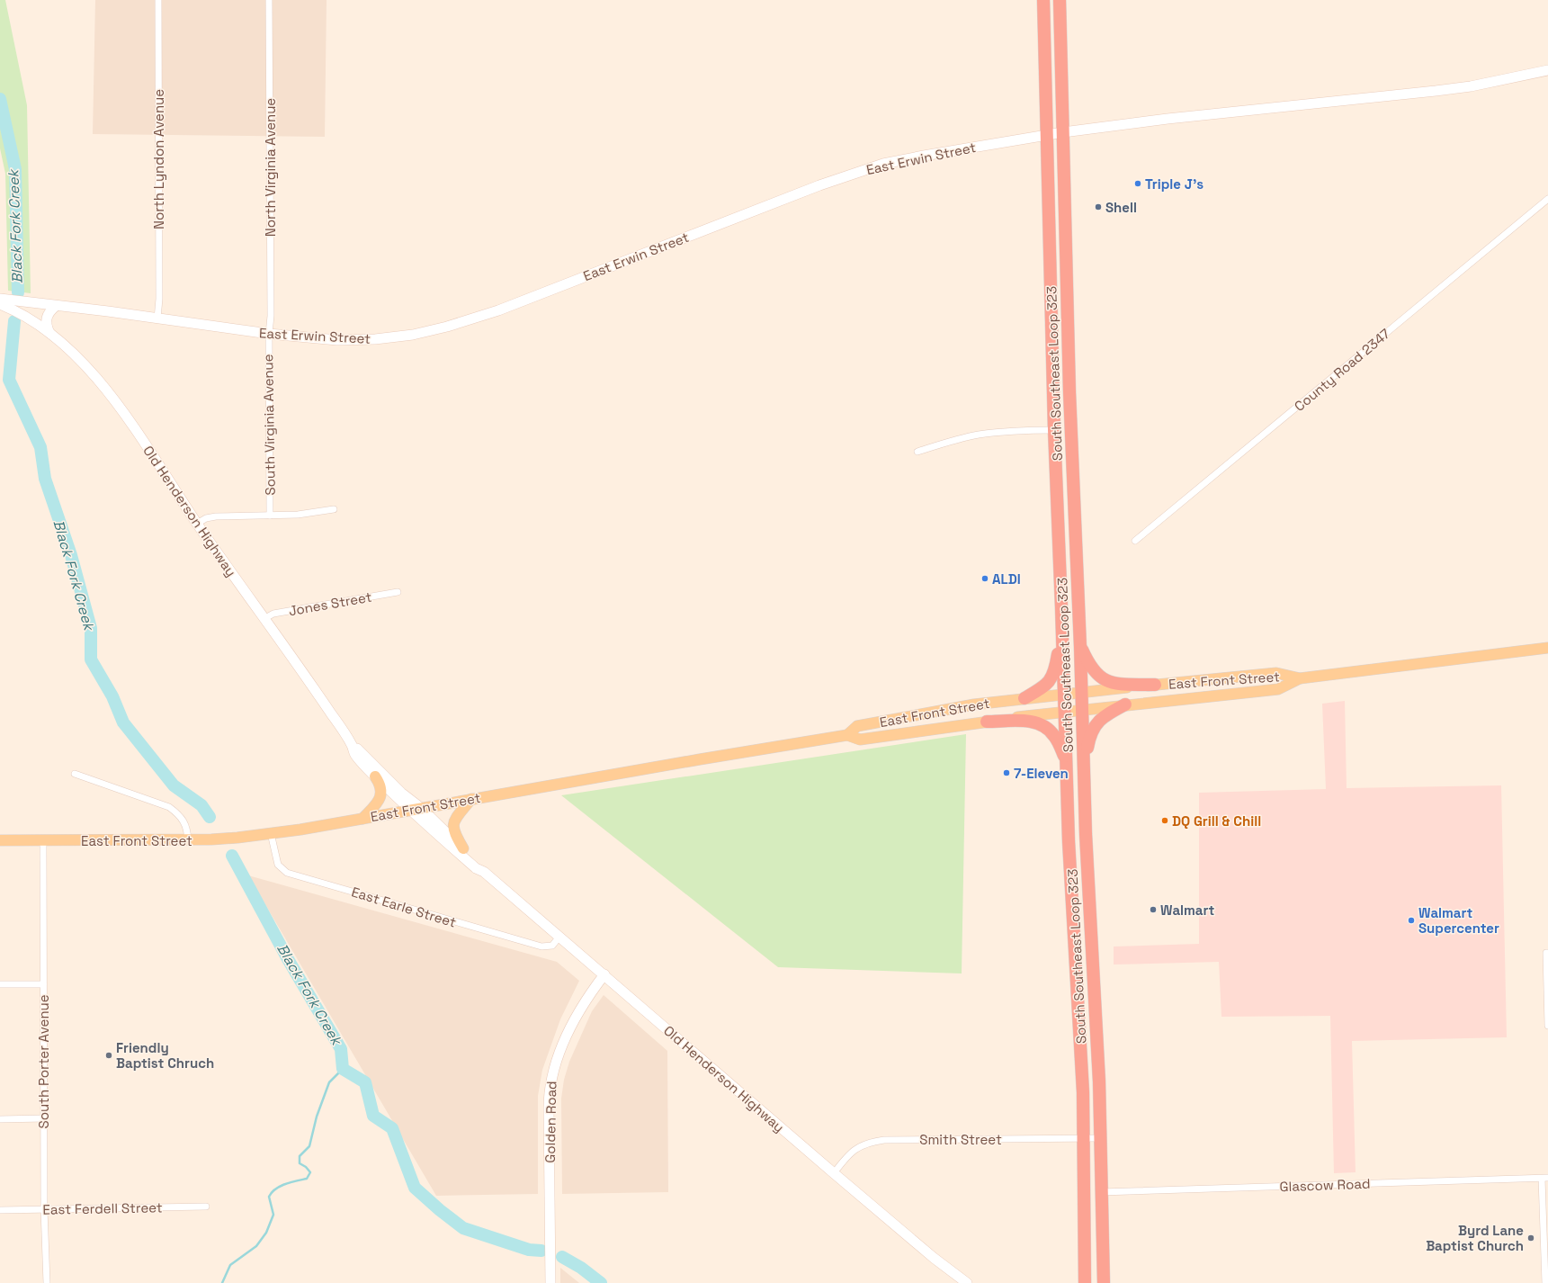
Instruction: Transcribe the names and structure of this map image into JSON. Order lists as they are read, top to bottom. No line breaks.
{"streets":{"highway":["South Southeast Loop 323"],"main road":["East Erwin Street","Old Henderson Highway","East Front Street","Golden Road"],"street":["North Lyndon Avenue","North Virginia Avenue","County Road 2347","South Virginia Avenue","Jones Street","East Earle Street","South Porter Avenue","Smith Street","Glascow Road","East Ferdell Street"]},"crossings":[["East Erwin Street","North Lyndon Avenue"],["East Erwin Street","North Virginia Avenue"],["East Erwin Street","South Southeast Loop 323"],["East Erwin Street","South Virginia Avenue"],["North Virginia Avenue","South Virginia Avenue"],["South Southeast Loop 323","East Front Street"],["South Southeast Loop 323","Smith Street"],["South Southeast Loop 323","Glascow Road"],["Old Henderson Highway","Jones Street"],["Old Henderson Highway","East Front Street"],["Old Henderson Highway","East Earle Street"],["Old Henderson Highway","Golden Road"],["Old Henderson Highway","Smith Street"],["East Front Street","East Earle Street"],["East Front Street","South Porter Avenue"],["South Porter Avenue","East Ferdell Street"]],"water":["Black Fork Creek"],"places":["Triple J's","Shell","ALDI","7-Eleven","DQ Grill & Chill","Walmart","Walmart Supercenter","Friendly Baptist Chruch","Byrd Lane Baptist Church"]}
